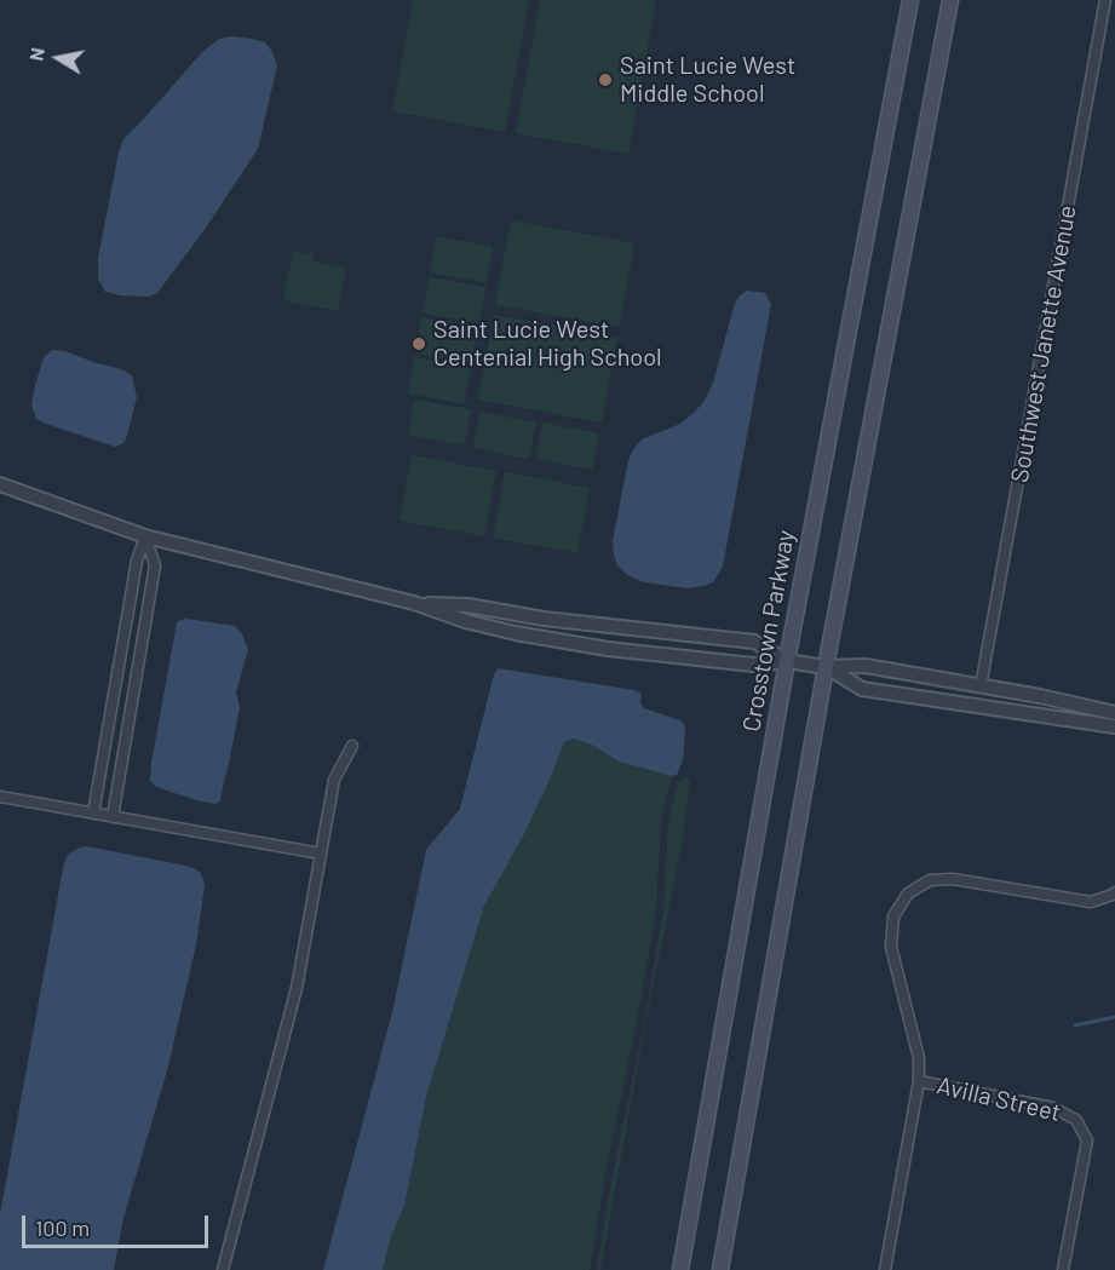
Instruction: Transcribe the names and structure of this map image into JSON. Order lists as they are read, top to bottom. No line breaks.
{"streets":{"main road":["Crosstown Parkway"],"street":["Southwest Janette Avenue","Avilla Street"]},"places":["Saint Lucie West Middle School","Saint Lucie West Centenial High School"],"scale_bar":"100 m","north":"left"}
